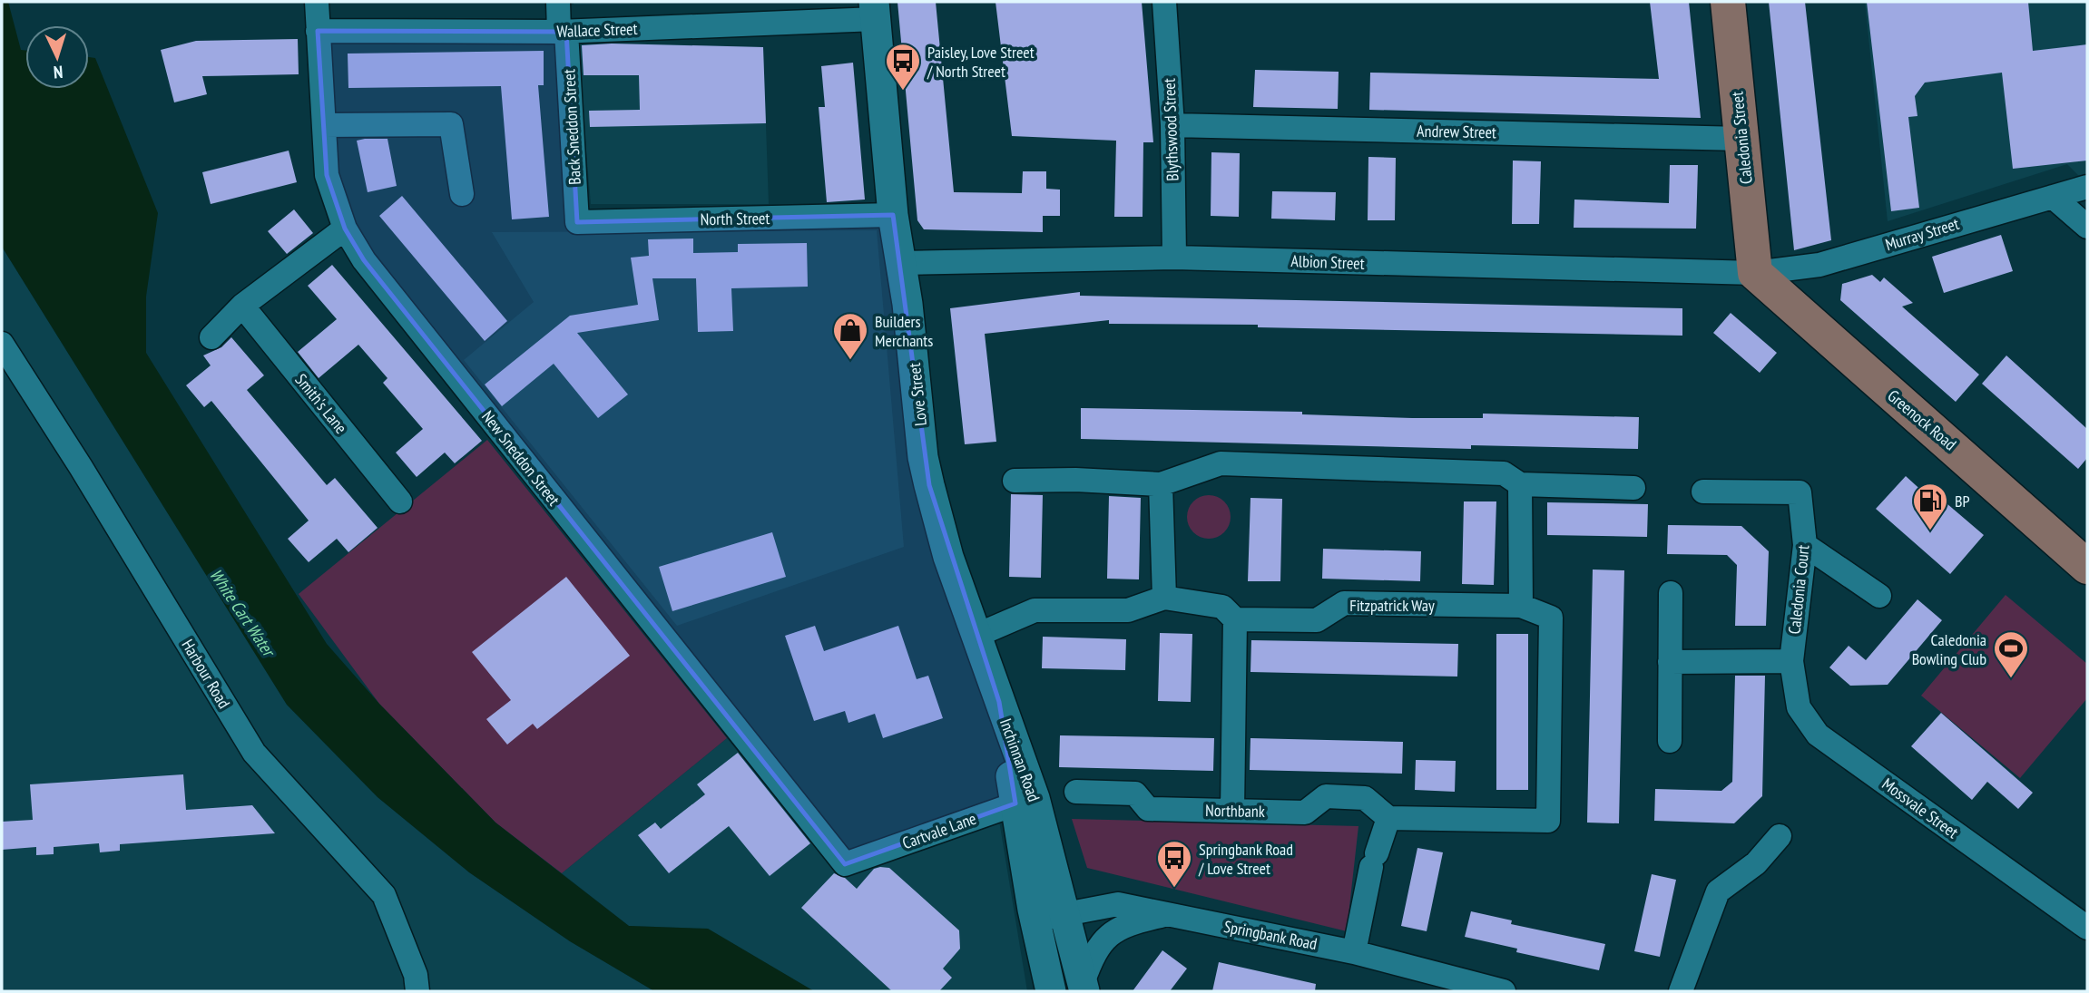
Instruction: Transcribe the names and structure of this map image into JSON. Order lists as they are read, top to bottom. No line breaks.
{"streets":{"main road":["Caledonia Street","Greenock Road"],"street":["Wallace Street","Back Sneddon Street","Blythswood Street","Andrew Street","North Street","Murray Street","Albion Street","Love Street","Smith's Lane","New Sneddon Street","Caledonia Court","Fitzpatrick Way","Harbour Road","Inchinnan Road","Mossvale Street","Northbank","Cartvale Lane","Springbank Road"]},"crossings":[["Wallace Street","Back Sneddon Street"],["Wallace Street","Love Street"],["Wallace Street","New Sneddon Street"],["Back Sneddon Street","North Street"],["Blythswood Street","Andrew Street"],["Blythswood Street","Albion Street"],["Andrew Street","Caledonia Street"],["Caledonia Street","Murray Street"],["Caledonia Street","Albion Street"],["Caledonia Street","Greenock Road"],["North Street","Love Street"],["Murray Street","Albion Street"],["Murray Street","Greenock Road"],["Albion Street","Love Street"],["Albion Street","Greenock Road"],["Love Street","Fitzpatrick Way"],["Love Street","Inchinnan Road"],["New Sneddon Street","Cartvale Lane"],["Caledonia Court","Mossvale Street"],["Inchinnan Road","Cartvale Lane"],["Inchinnan Road","Springbank Road"]],"water":["White Cart Water"],"places":{"bus stop":["Paisley, Love Street / North Street","Springbank Road / Love Street"],"shop":["Builders Merchants"],"fuel station":["BP"],"sports":["Caledonia Bowling Club"]},"north":"bottom"}
